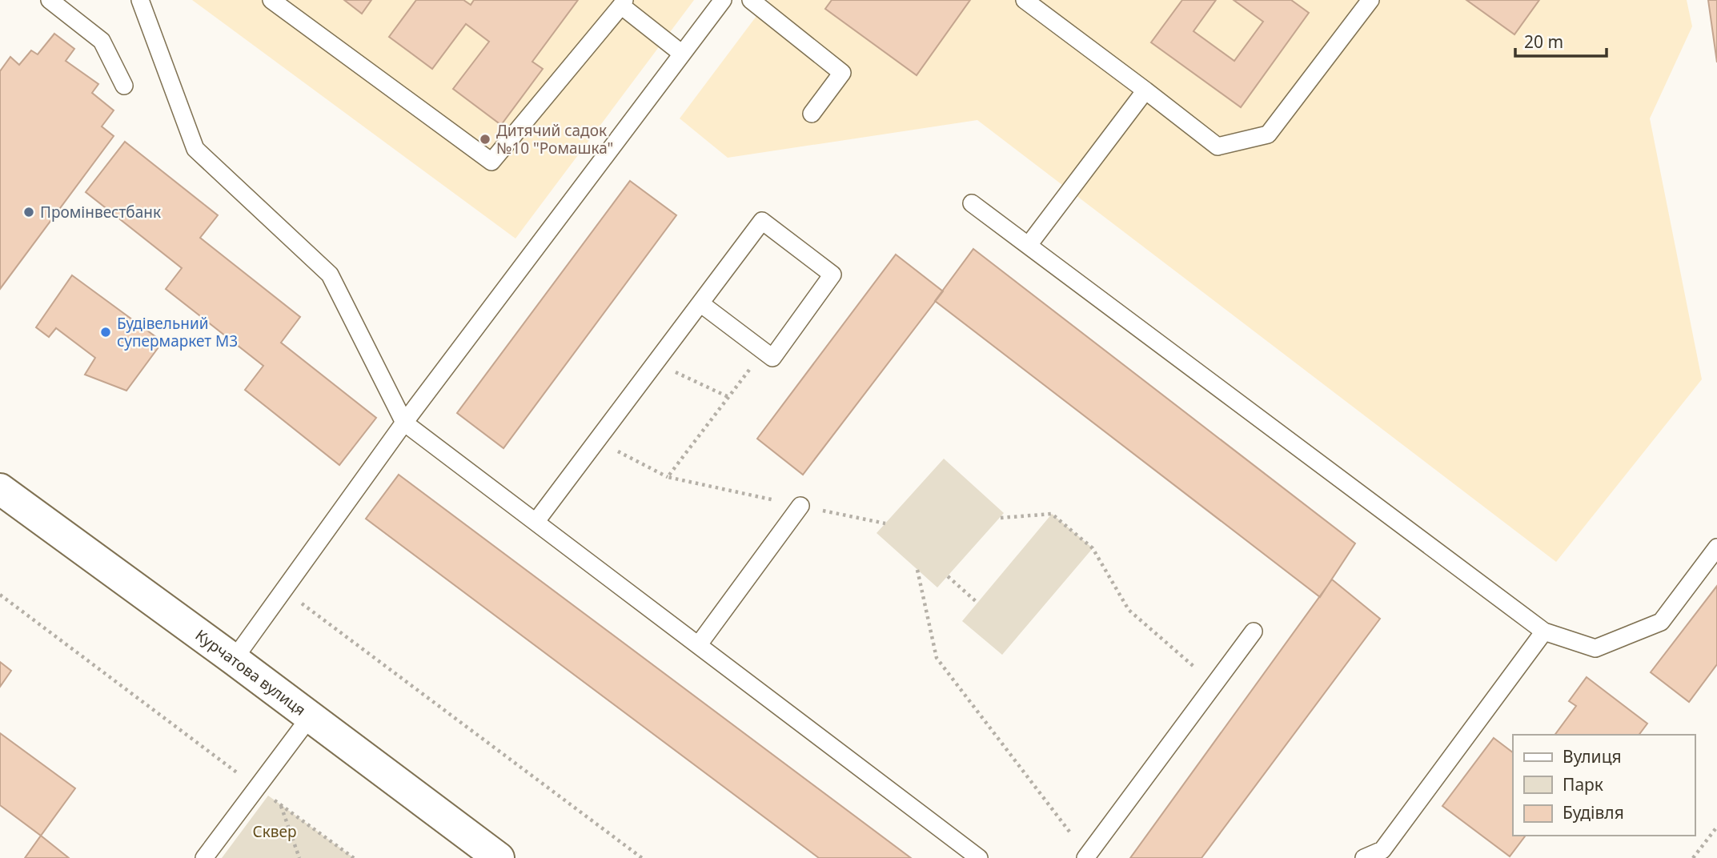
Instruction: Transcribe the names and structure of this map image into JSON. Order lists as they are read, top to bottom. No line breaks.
{"streets":{"street":["Курчатова вулиця"]},"parks":["Сквер"],"places":["Дитячий садок №10 \"Ромашка\"","Промінвестбанк","Будівельний супермаркет М3"],"legend":["Вулиця","Парк","Будівля"],"scale_bar":"20 m"}
